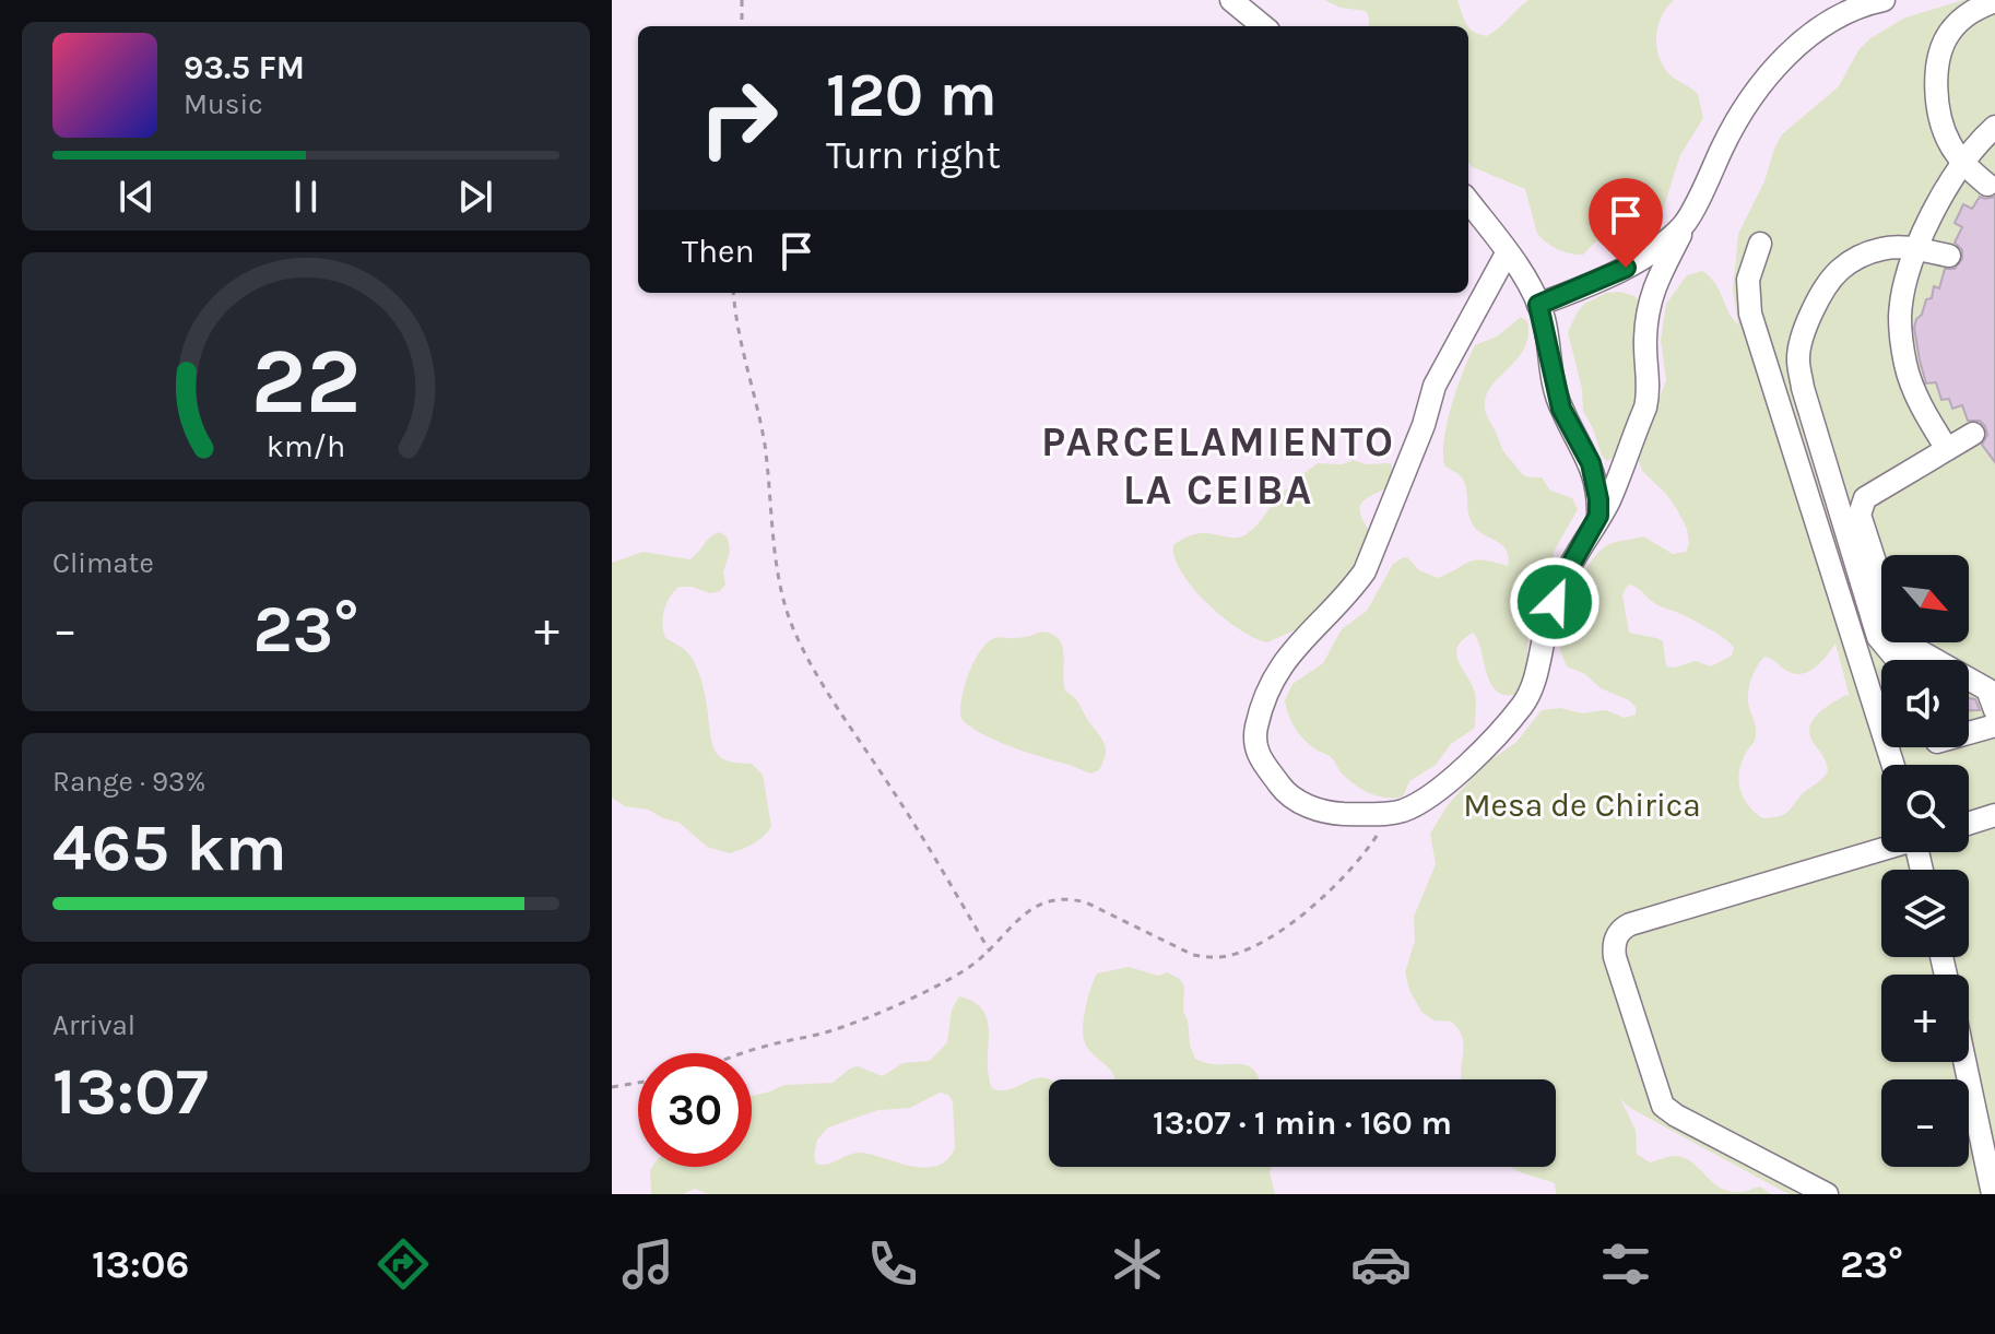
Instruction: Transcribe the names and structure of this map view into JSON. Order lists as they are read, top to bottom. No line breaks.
{"districts":["PARCELAMIENTO LA CEIBA"],"parks":["Mesa de Chirica"],"north":"bottom right","page":{"turn":["120 m","Turn right"],"song":["93.5 FM","Music"],"then":"Then","tile":["Climate",["Range · 93%","465 km"],["Arrival","13:07"]],"map_buttons":["+","−"],"heat":["−","23°","+"],"limit":"30","trip":"13:07 · 1 min · 160 m","tabs":["13:06","23°"],"gauge":["22","km/h"]}}
